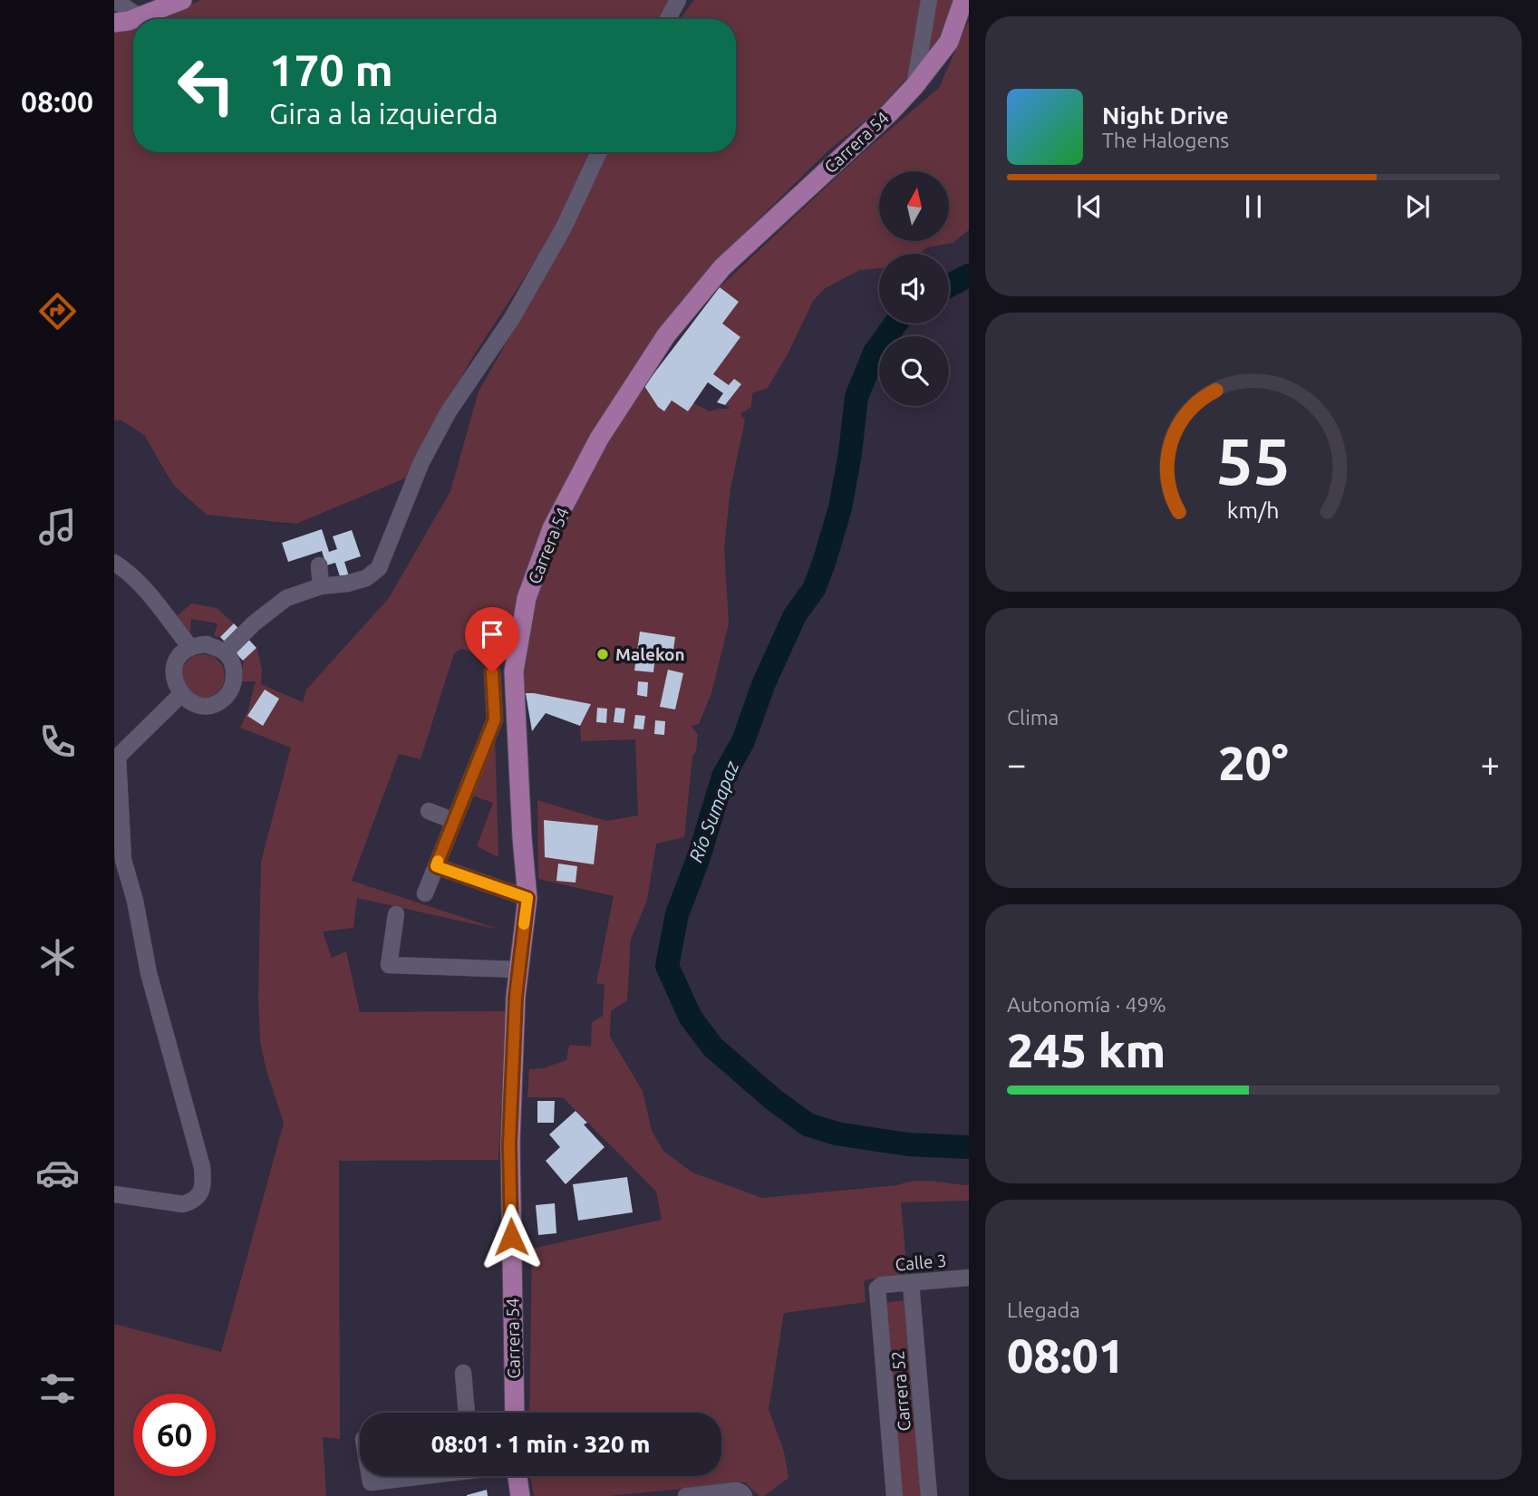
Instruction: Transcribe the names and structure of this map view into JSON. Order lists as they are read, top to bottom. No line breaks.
{"streets":{"main road":["Carrera 54"],"street":["Calle 3","Carrera 52"]},"crossings":[["Calle 3","Carrera 52"]],"water":["Río Sumapaz"],"places":["Malekon"],"north":"top","page":{"tabs":"08:00","turn":["170 m","Gira a la izquierda"],"song":["Night Drive","The Halogens"],"tile":["Clima",["Autonomía · 49%","245 km"],["Llegada","08:01"]],"heat":["−","20°","+"],"limit":"60","trip":"08:01 · 1 min · 320 m","gauge":["55","km/h"]}}
